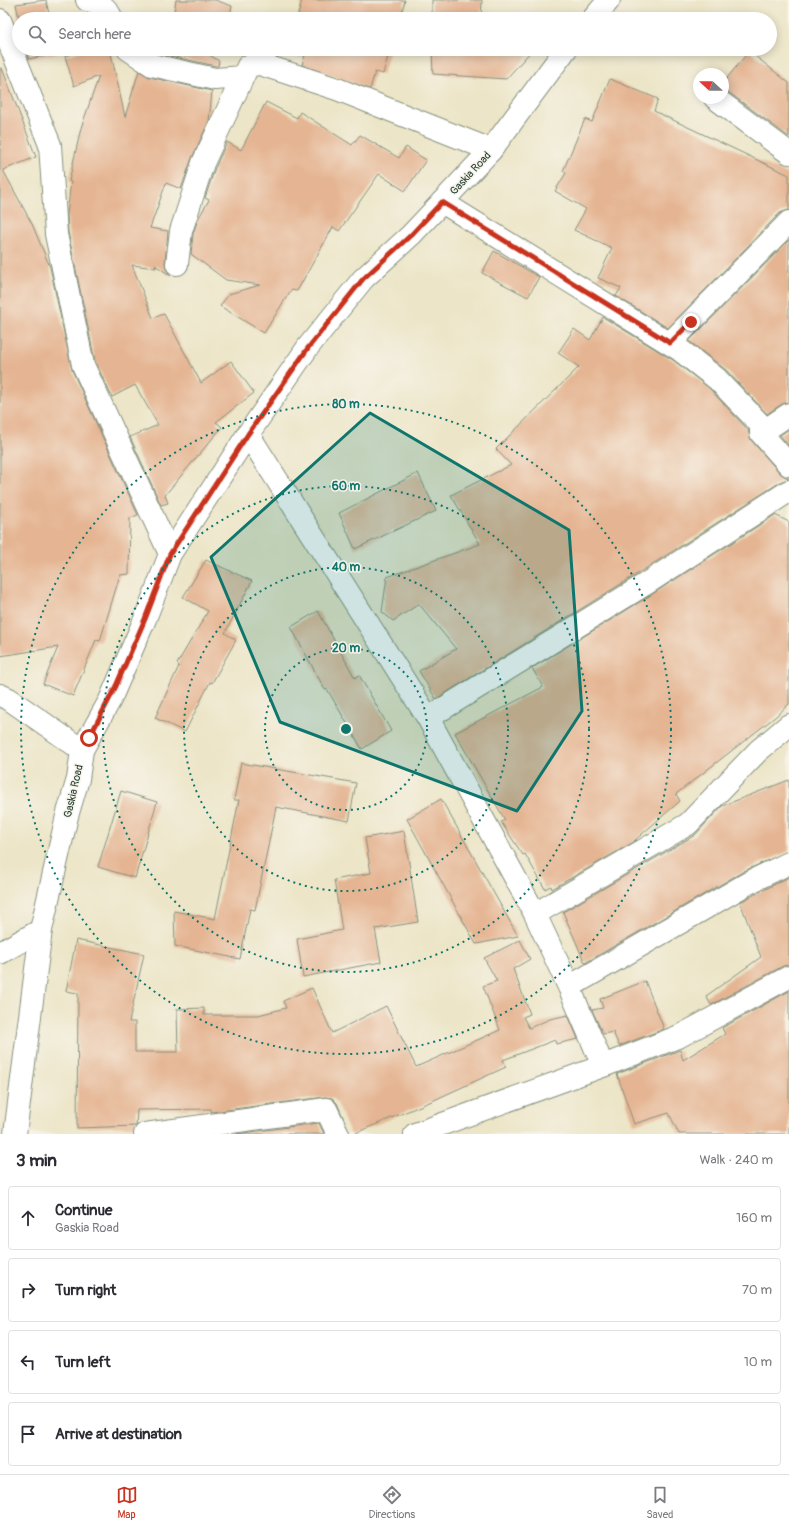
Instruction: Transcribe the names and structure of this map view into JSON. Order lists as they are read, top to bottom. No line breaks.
{"streets":{"street":["Gaskia Road"]},"north":"left","page":{"search":"Search here","heading":["3 min","Walk · 240 m"],"list":[["Continue","Gaskia Road","160 m"],["Turn right","70 m"],["Turn left","10 m"],"Arrive at destination"],"nav":["Map","Directions","Saved"]},"rings":["80 m","60 m","40 m","20 m"]}
